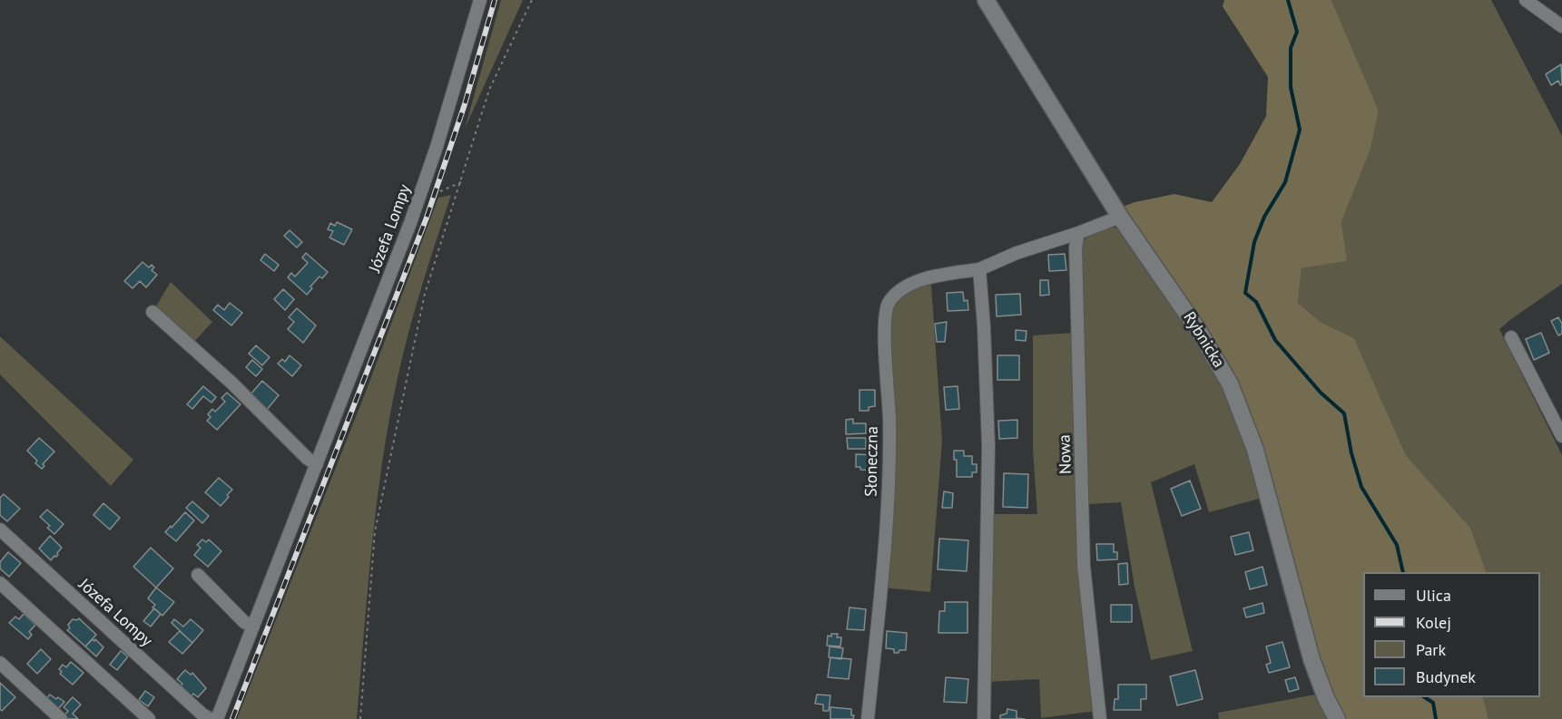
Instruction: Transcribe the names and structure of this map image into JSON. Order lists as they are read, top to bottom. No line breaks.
{"streets":{"street":["Józefa Lompy","Rybnicka","Nowa","Słoneczna"]},"crossings":[["Nowa","Słoneczna"]],"legend":["Ulica","Kolej","Park","Budynek"]}
